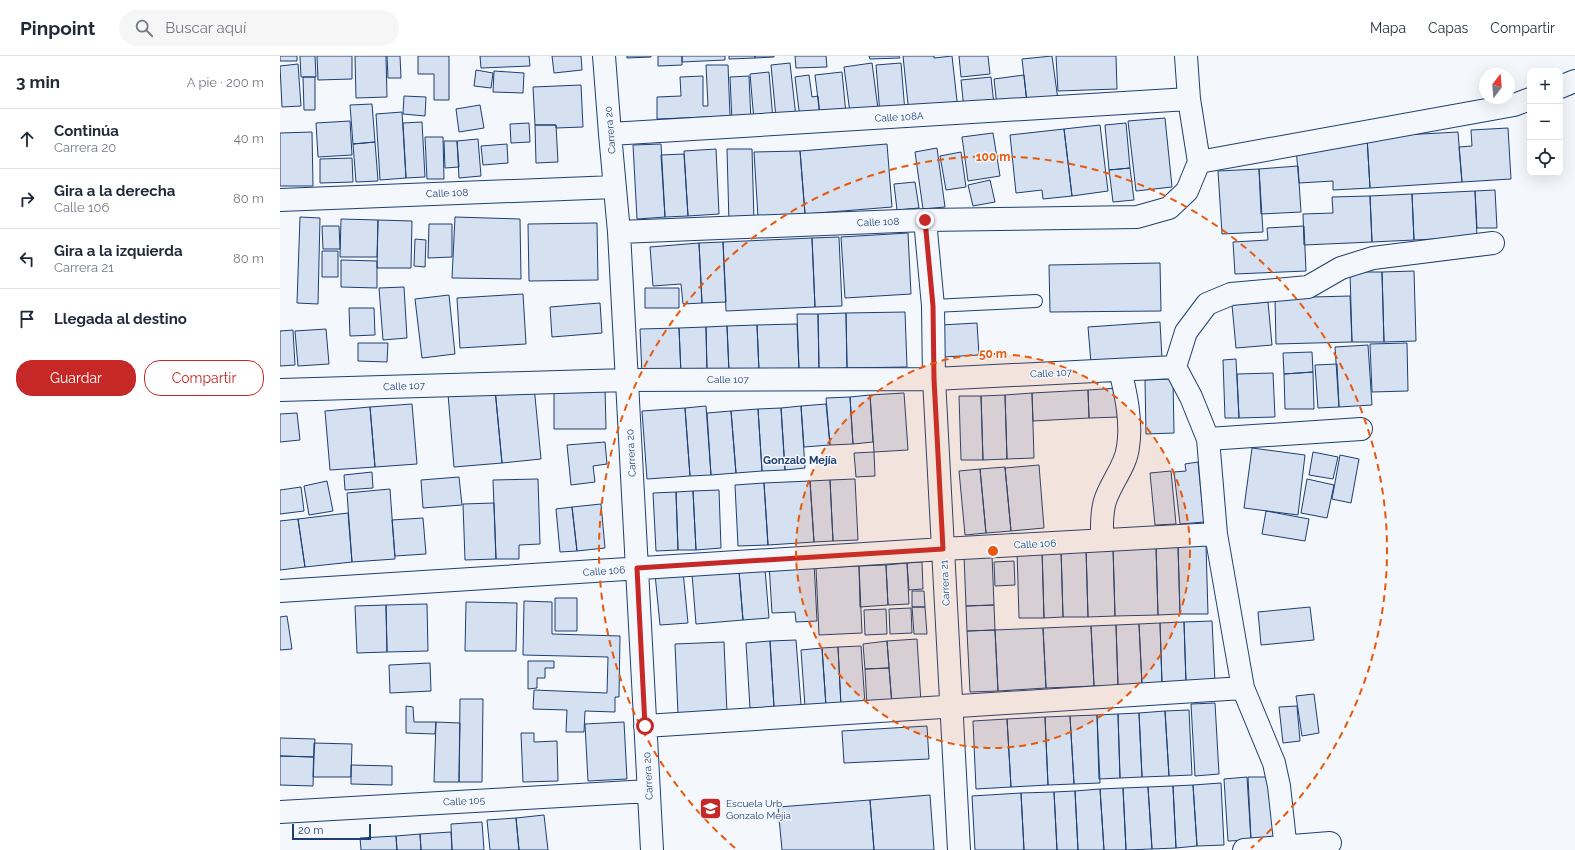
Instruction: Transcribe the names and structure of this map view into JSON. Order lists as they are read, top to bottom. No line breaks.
{"streets":{"street":["Calle 108A","Carrera 20","Calle 108","Calle 107","Calle 106","Carrera 21","Calle 105"]},"crossings":[["Calle 108A","Carrera 20"],["Carrera 20","Calle 108"],["Carrera 20","Calle 107"],["Carrera 20","Calle 106"],["Carrera 20","Calle 105"],["Calle 108","Carrera 21"],["Calle 107","Carrera 21"],["Calle 106","Carrera 21"]],"districts":["Gonzalo Mejía"],"places":{"school or university":["Escuela Urb Gonzalo Mejia"]},"scale_bar":"20 m","north":"top","page":{"header":"Pinpoint","search":"Buscar aquí","nav":["Mapa","Capas","Compartir"],"heading":["3 min","A pie · 200 m"],"map_buttons":["+","−"],"list":[["Continúa","Carrera 20","40 m"],["Gira a la derecha","Calle 106","80 m"],["Gira a la izquierda","Carrera 21","80 m"],"Llegada al destino"],"buttons":["Guardar","Compartir"],"scale":"20 m"},"rings":["100 m","50 m"]}
